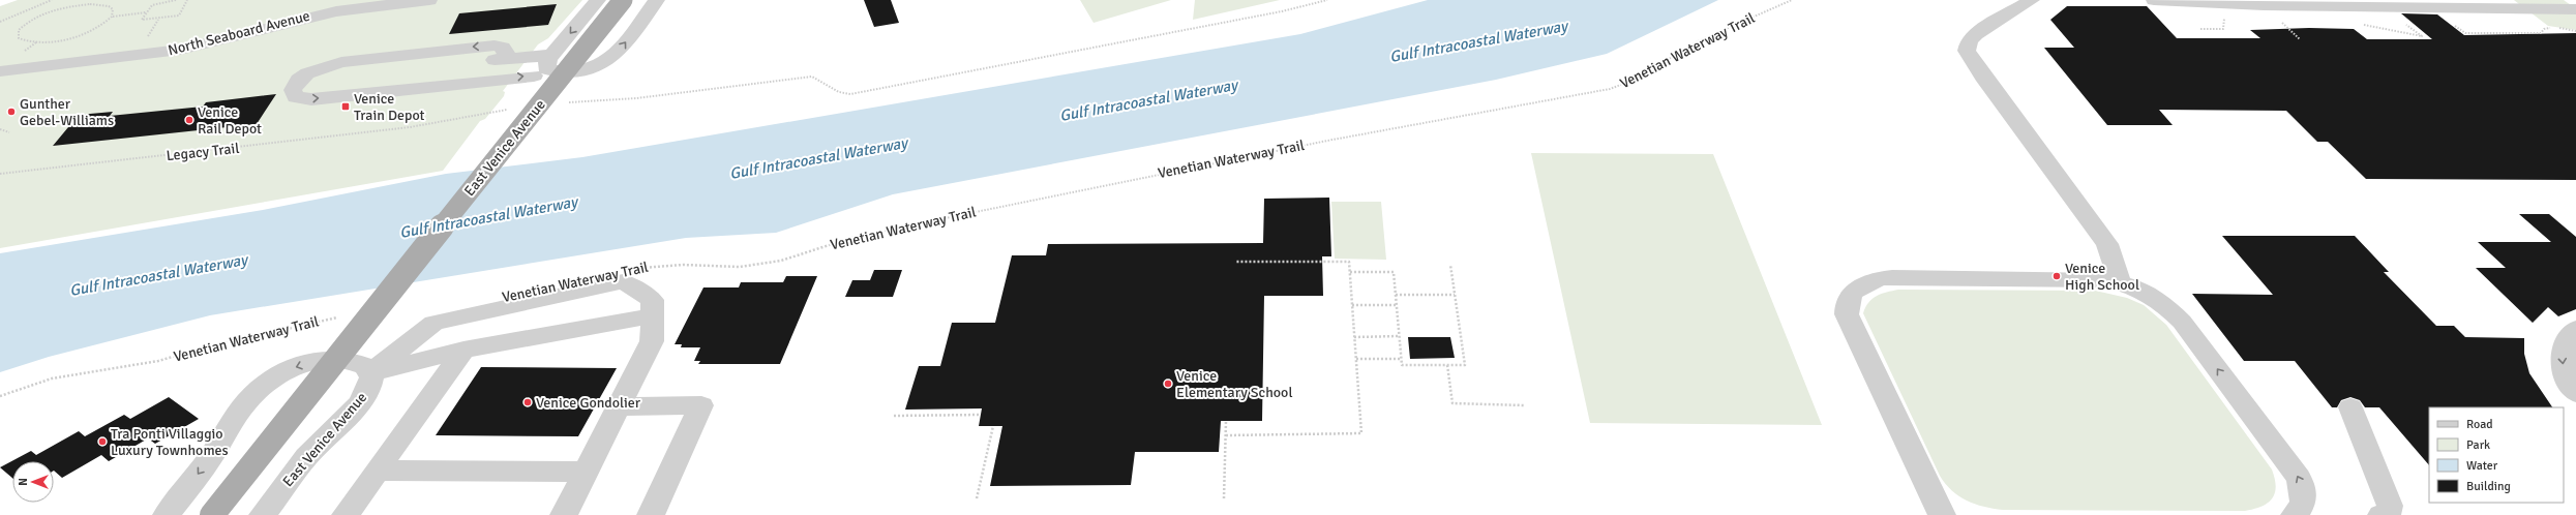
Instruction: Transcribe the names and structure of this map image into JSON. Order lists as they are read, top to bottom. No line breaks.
{"streets":{"main road":["East Venice Avenue"],"street":["North Seaboard Avenue"],"path":["Venetian Waterway Trail","Legacy Trail"]},"water":["Gulf Intracoastal Waterway"],"places":{"transit":["Venice Train Depot"],"other":["Gunther Gebel-Williams","Venice Rail Depot","Venice High School","Venice Elementary School","Venice Gondolier","Tra Ponti Villaggio Luxury Townhomes"]},"legend":["Road","Park","Water","Building"],"north":"left"}
